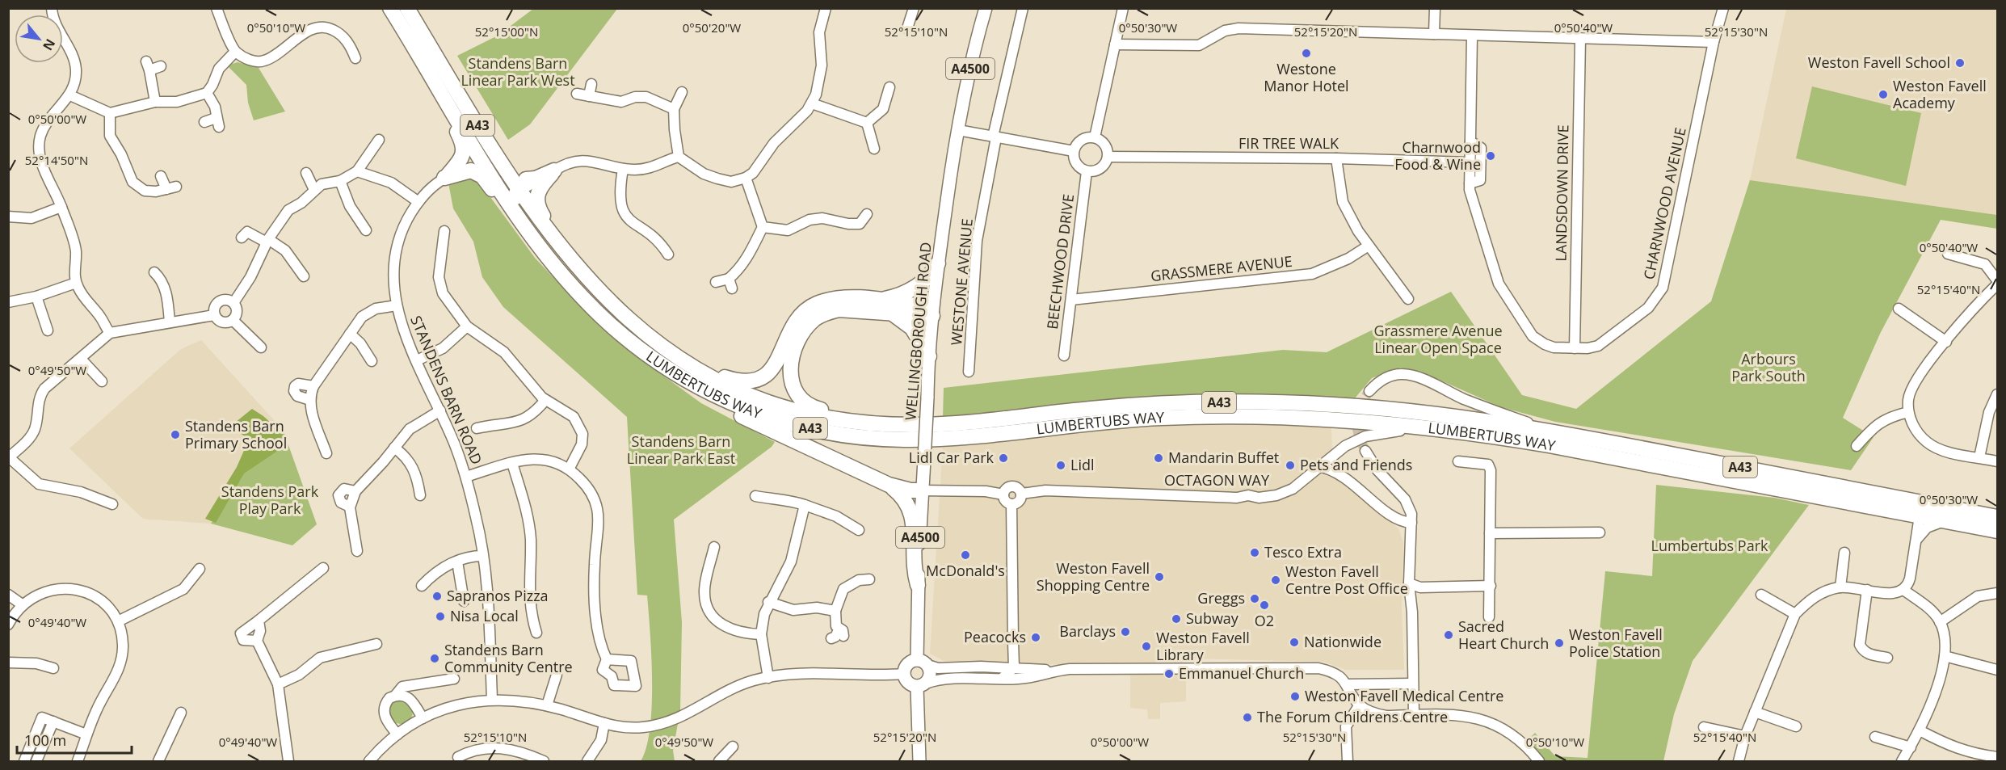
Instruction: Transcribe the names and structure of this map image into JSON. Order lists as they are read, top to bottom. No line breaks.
{"streets":{"highway":["A43","LUMBERTUBS WAY"],"main road":["A4500","WELLINGBOROUGH ROAD"],"street":["FIR TREE WALK","LANDSDOWN DRIVE","CHARNWOOD AVENUE","BEECHWOOD DRIVE","GRASSMERE AVENUE","WESTONE AVENUE","STANDENS BARN ROAD","OCTAGON WAY"]},"crossings":[["FIR TREE WALK","CHARNWOOD AVENUE"],["FIR TREE WALK","BEECHWOOD DRIVE"],["LANDSDOWN DRIVE","CHARNWOOD AVENUE"],["BEECHWOOD DRIVE","GRASSMERE AVENUE"],["LUMBERTUBS WAY","STANDENS BARN ROAD"],["LUMBERTUBS WAY","OCTAGON WAY"]],"parks":["Standens Barn Linear Park West","Grassmere Avenue Linear Open Space","Arbours Park South","Standens Barn Linear Park East","Standens Park Play Park","Lumbertubs Park"],"places":["Westone Manor Hotel","Weston Favell School","Weston Favell Academy","Charnwood Food & Wine","Standens Barn Primary School","Lidl Car Park","Mandarin Buffet","Lidl","Pets and Friends","Tesco Extra","McDonald's","Weston Favell Shopping Centre","Weston Favell Centre Post Office","Sapranos Pizza","Greggs","O2","Nisa Local","Subway","Barclays","Sacred Heart Church","Peacocks","Nationwide","Weston Favell Police Station","Weston Favell Library","Standens Barn Community Centre","Emmanuel Church","Weston Favell Medical Centre","The Forum Childrens Centre"],"scale_bar":"100 m","north":"bottom right","coordinates":["0°50'10\"W","0°50'40\"W","0°50'20\"W","0°50'30\"W","52°15'00\"N","52°15'10\"N","52°15'20\"N","52°15'30\"N","0°50'00\"W","52°14'50\"N","52°15'40\"N","0°49'50\"W","0°49'40\"W"]}
